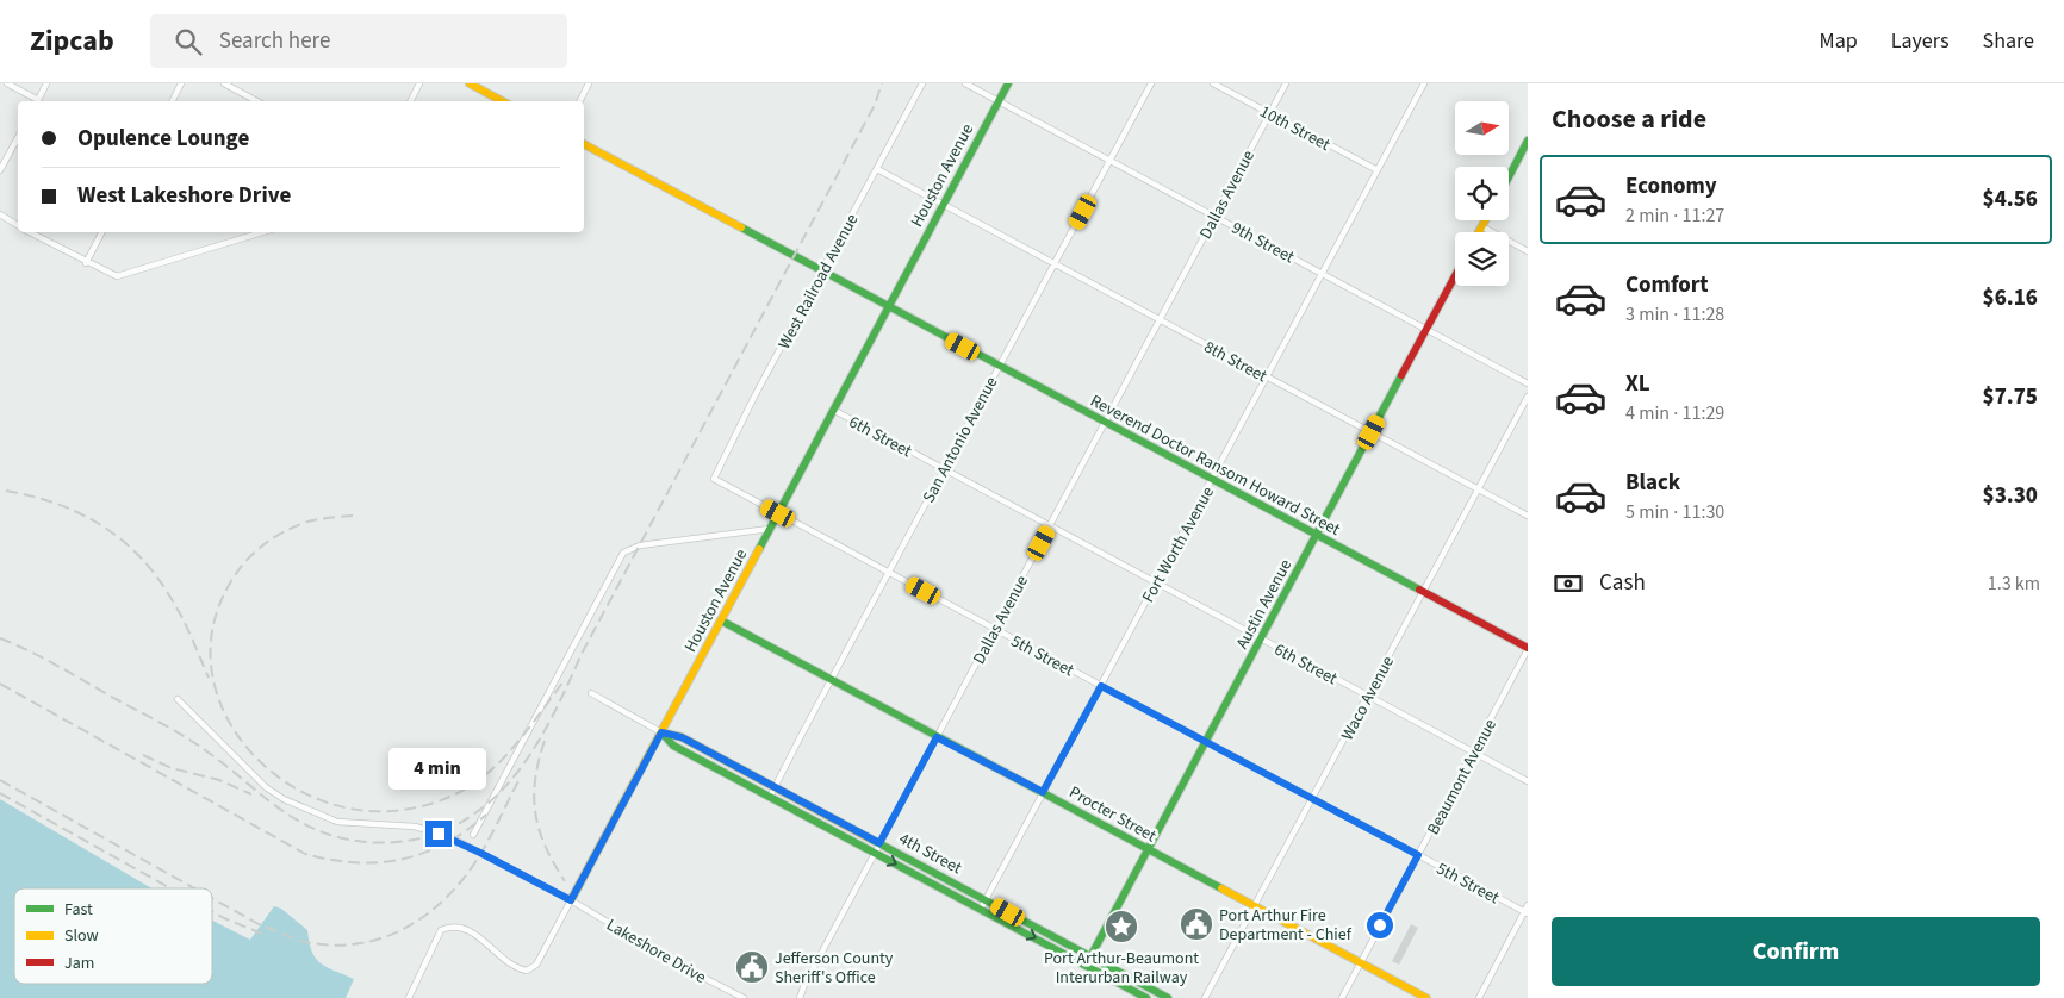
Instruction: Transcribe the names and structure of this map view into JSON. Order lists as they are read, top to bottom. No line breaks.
{"streets":{"street":["10th Street","Houston Avenue","Dallas Avenue","9th Street","West Railroad Avenue","8th Street","6th Street","San Antonio Avenue","Reverend Doctor Ransom Howard Street","Fort Worth Avenue","Austin Avenue","5th Street","Waco Avenue","Beaumont Avenue","Procter Street","4th Street","Lakeshore Drive"]},"crossings":[["10th Street","Dallas Avenue"],["10th Street","Fort Worth Avenue"],["Houston Avenue","9th Street"],["Houston Avenue","8th Street"],["Houston Avenue","6th Street"],["Houston Avenue","Reverend Doctor Ransom Howard Street"],["Houston Avenue","5th Street"],["Houston Avenue","Procter Street"],["Houston Avenue","4th Street"],["Houston Avenue","Lakeshore Drive"],["Dallas Avenue","9th Street"],["Dallas Avenue","8th Street"],["Dallas Avenue","6th Street"],["Dallas Avenue","Reverend Doctor Ransom Howard Street"],["Dallas Avenue","5th Street"],["Dallas Avenue","Procter Street"],["Dallas Avenue","4th Street"],["9th Street","San Antonio Avenue"],["9th Street","Fort Worth Avenue"],["9th Street","Austin Avenue"],["West Railroad Avenue","8th Street"],["West Railroad Avenue","Reverend Doctor Ransom Howard Street"],["West Railroad Avenue","5th Street"],["8th Street","San Antonio Avenue"],["8th Street","Fort Worth Avenue"],["8th Street","Austin Avenue"],["8th Street","Waco Avenue"],["6th Street","San Antonio Avenue"],["6th Street","Fort Worth Avenue"],["6th Street","Austin Avenue"],["6th Street","Waco Avenue"],["6th Street","Beaumont Avenue"],["San Antonio Avenue","Reverend Doctor Ransom Howard Street"],["San Antonio Avenue","5th Street"],["San Antonio Avenue","Procter Street"],["San Antonio Avenue","4th Street"],["Reverend Doctor Ransom Howard Street","Fort Worth Avenue"],["Reverend Doctor Ransom Howard Street","Austin Avenue"],["Reverend Doctor Ransom Howard Street","Waco Avenue"],["Reverend Doctor Ransom Howard Street","Beaumont Avenue"],["Fort Worth Avenue","5th Street"],["Fort Worth Avenue","Procter Street"],["Fort Worth Avenue","4th Street"],["Austin Avenue","5th Street"],["Austin Avenue","Procter Street"],["Austin Avenue","4th Street"],["5th Street","Waco Avenue"],["5th Street","Beaumont Avenue"],["Waco Avenue","Procter Street"],["Beaumont Avenue","Procter Street"]],"places":{"public building":["Port Arthur Fire Department - Chief","Jefferson County Sheriff's Office"],"place":["Port Arthur-Beaumont Interurban Railway"]},"legend":["Fast","Slow","Jam"],"north":"right","page":{"header":"Zipcab","search":"Search here","nav":["Map","Layers","Share"],"heading":"Choose a ride","banner":["Opulence Lounge","West Lakeshore Drive"],"list":[{"name":"Economy","note":"2 min · 11:27","value":"$4.56"},{"name":"Comfort","note":"3 min · 11:28","value":"$6.16"},{"name":"XL","note":"4 min · 11:29","value":"$7.75"},{"name":"Black","note":"5 min · 11:30","value":"$3.30"}],"pay":["Cash","1.3 km"],"bubble":"4 min","buttons":"Confirm"}}
